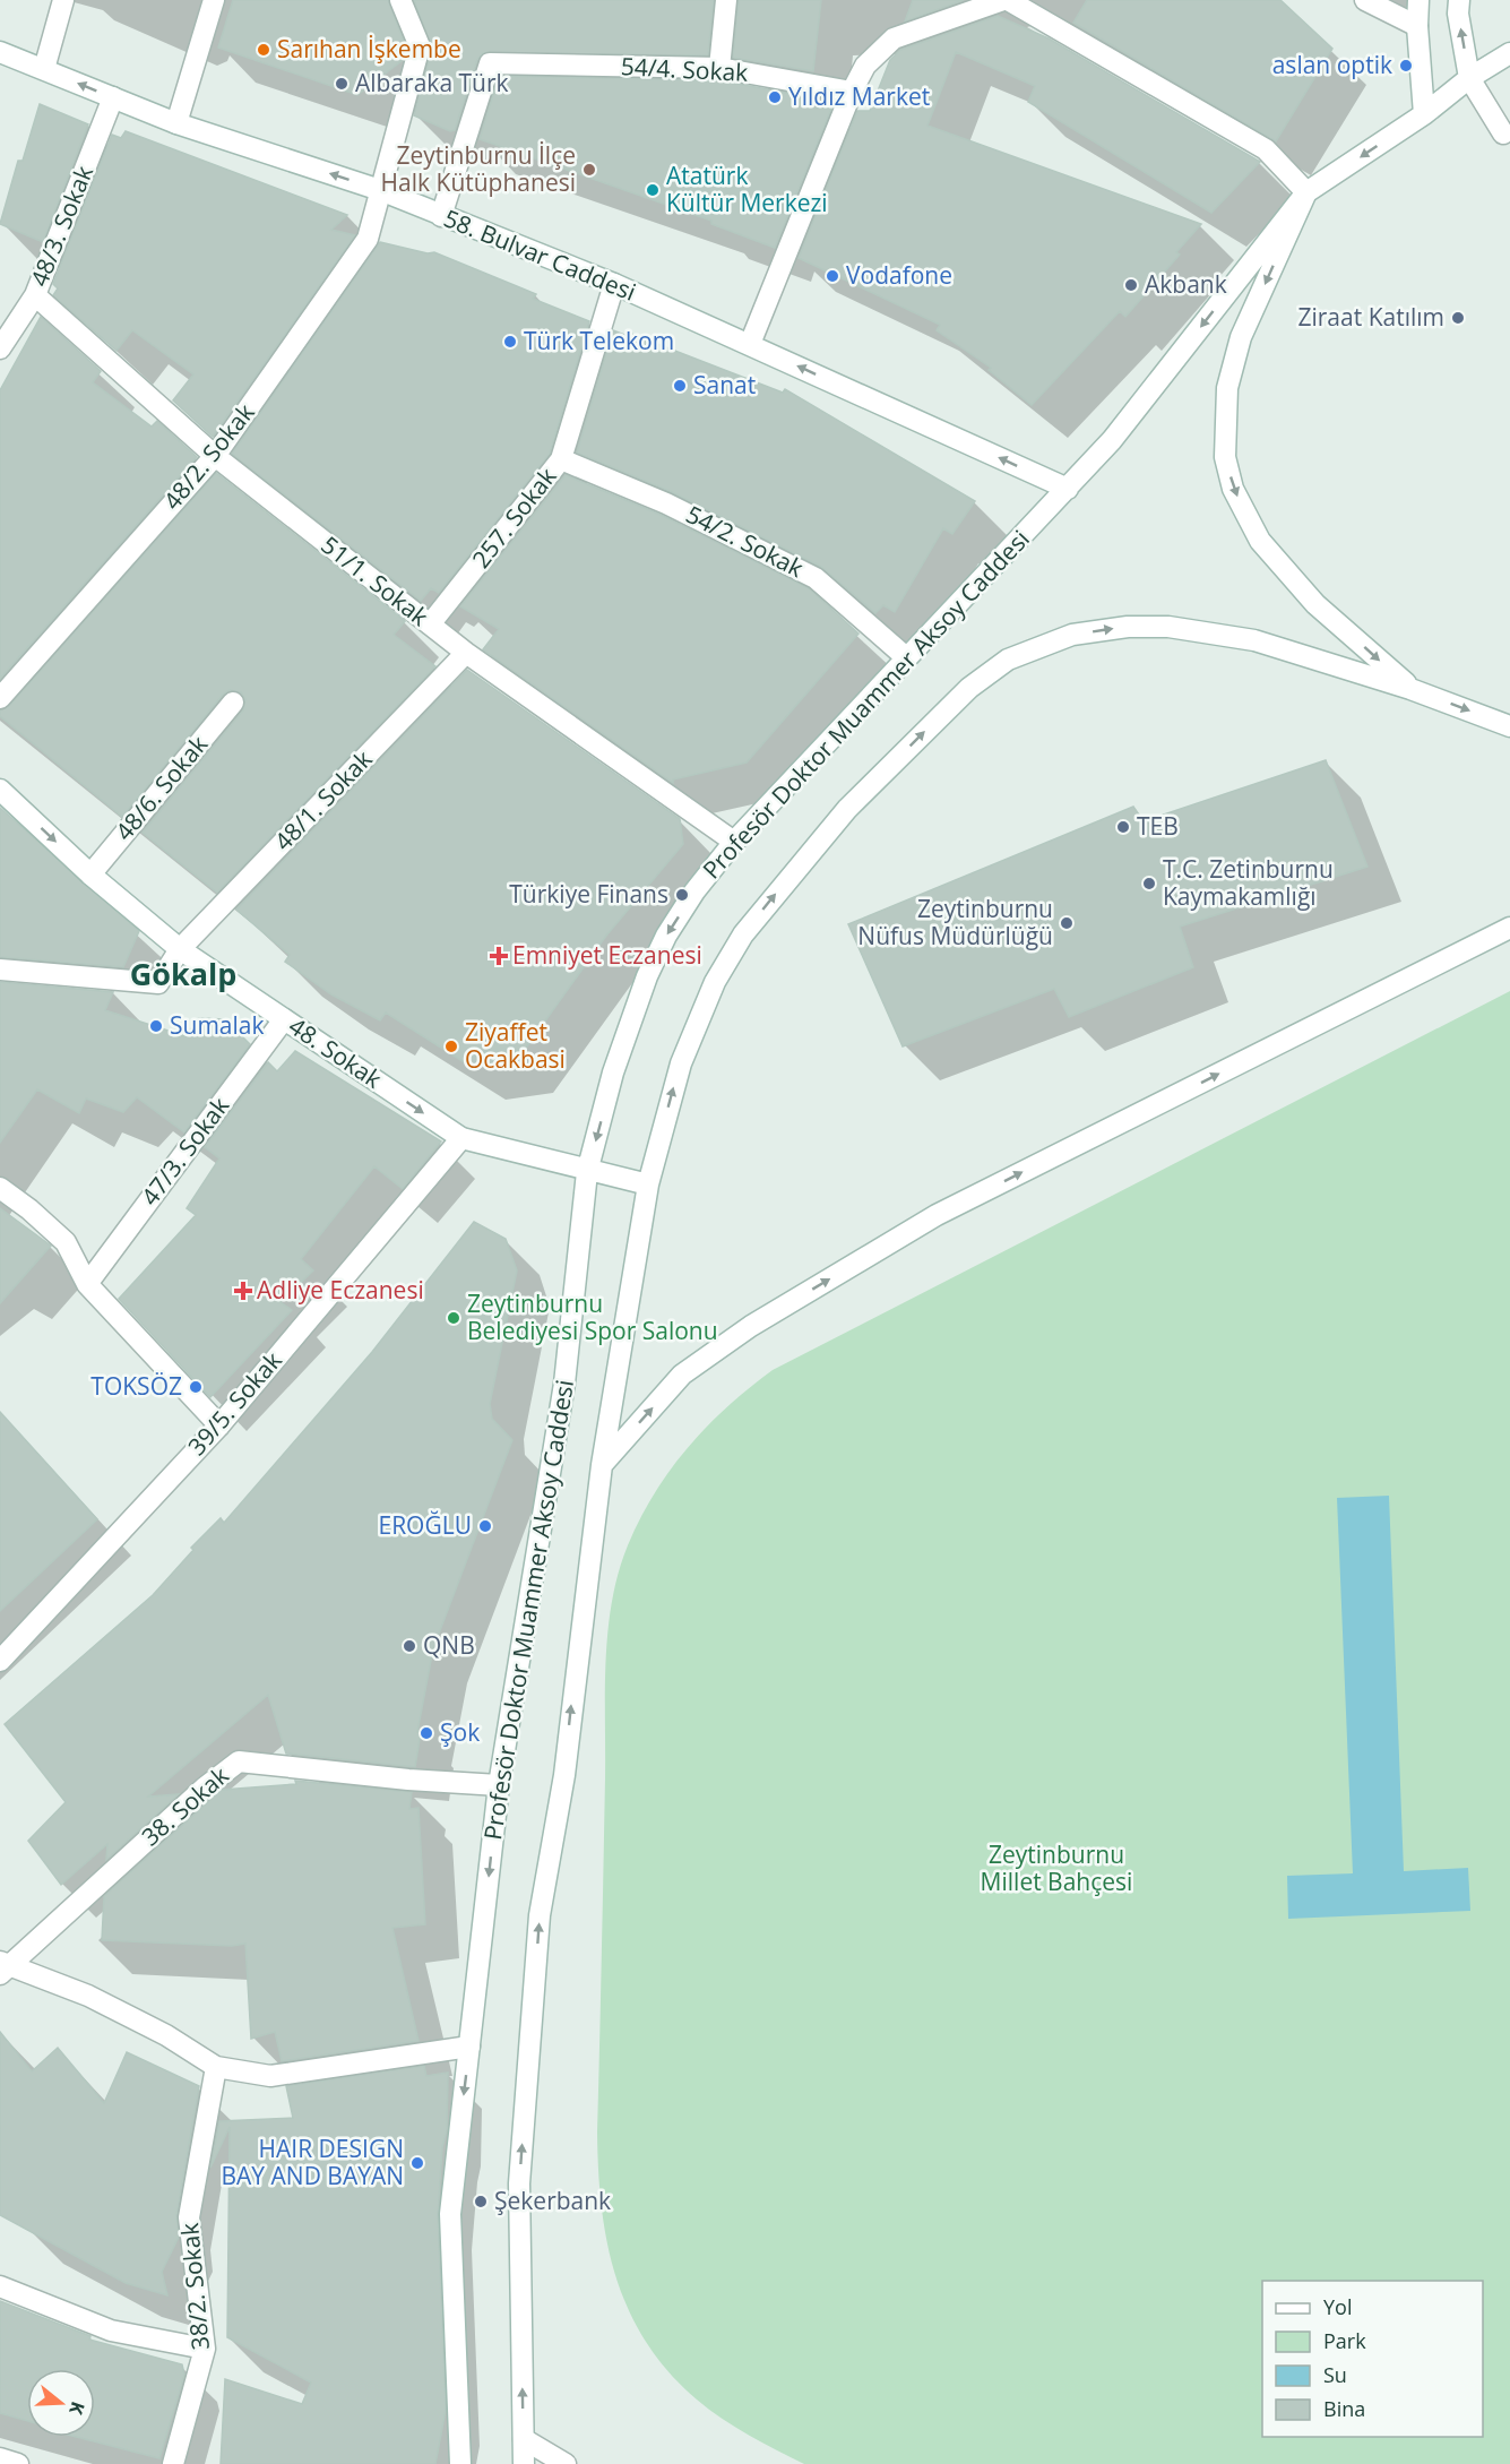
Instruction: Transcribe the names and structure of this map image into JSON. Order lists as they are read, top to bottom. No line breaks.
{"streets":{"main road":["54/4. Sokak","48/3. Sokak","58. Bulvar Caddesi","48/2. Sokak","257. Sokak","54/2. Sokak","51/1. Sokak","Profesör Doktor Muammer Aksoy Caddesi","48/6. Sokak","48/1. Sokak","48. Sokak","47/3. Sokak","39/5. Sokak","38. Sokak","38/2. Sokak"]},"crossings":[["54/4. Sokak","58. Bulvar Caddesi"],["48/3. Sokak","58. Bulvar Caddesi"],["48/3. Sokak","51/1. Sokak"],["58. Bulvar Caddesi","48/2. Sokak"],["58. Bulvar Caddesi","257. Sokak"],["58. Bulvar Caddesi","Profesör Doktor Muammer Aksoy Caddesi"],["48/2. Sokak","51/1. Sokak"],["257. Sokak","54/2. Sokak"],["257. Sokak","51/1. Sokak"],["54/2. Sokak","Profesör Doktor Muammer Aksoy Caddesi"],["51/1. Sokak","Profesör Doktor Muammer Aksoy Caddesi"],["51/1. Sokak","48/1. Sokak"],["Profesör Doktor Muammer Aksoy Caddesi","48. Sokak"],["Profesör Doktor Muammer Aksoy Caddesi","38. Sokak"],["48/6. Sokak","48. Sokak"],["48/1. Sokak","48. Sokak"],["48. Sokak","47/3. Sokak"],["48. Sokak","39/5. Sokak"]],"one_way":["58. Bulvar Caddesi","48. Sokak"],"districts":["Gökalp"],"parks":["Zeytinburnu Millet Bahçesi"],"places":{"other":["Sarıhan İşkembe","aslan optik","Albaraka Türk","Yıldız Market","Zeytinburnu İlçe Halk Kütüphanesi","Atatürk Kültür Merkezi","Vodafone","Akbank","Ziraat Katılım","Türk Telekom","Sanat","TEB","T.C. Zetinburnu Kaymakamlığı","Türkiye Finans","Zeytinburnu Nüfus Müdürlüğü","Sumalak","Ziyaffet Ocakbasi","Zeytinburnu Belediyesi Spor Salonu","TOKSÖZ","EROĞLU","QNB","Şok","HAIR DESIGN BAY AND BAYAN","Şekerbank"],"health":["Emniyet Eczanesi","Adliye Eczanesi"]},"legend":["Yol","Park","Su","Bina"],"north":"right"}
